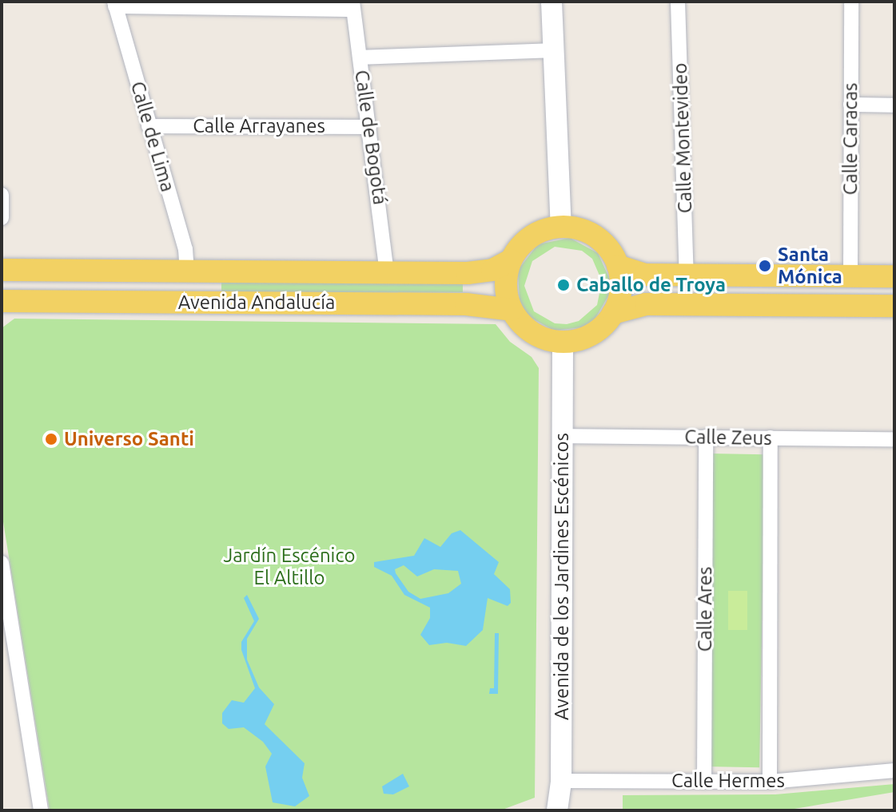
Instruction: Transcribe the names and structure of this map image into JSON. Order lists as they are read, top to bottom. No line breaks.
{"streets":{"main road":["Avenida Andalucía"],"street":["Calle Arrayanes","Calle de Lima","Calle de Bogotá","Calle Montevideo","Calle Caracas","Calle Zeus","Avenida de los Jardines Escénicos","Calle Ares","Calle Hermes"]},"crossings":[["Calle Arrayanes","Calle de Lima"],["Calle Arrayanes","Calle de Bogotá"],["Calle de Lima","Avenida Andalucía"],["Calle de Bogotá","Avenida Andalucía"],["Avenida Andalucía","Avenida de los Jardines Escénicos"],["Calle Zeus","Avenida de los Jardines Escénicos"],["Calle Zeus","Calle Ares"],["Avenida de los Jardines Escénicos","Calle Hermes"],["Calle Ares","Calle Hermes"]],"parks":["Jardín Escénico El Altillo"],"places":["Santa Mónica","Caballo de Troya","Universo Santi"]}
